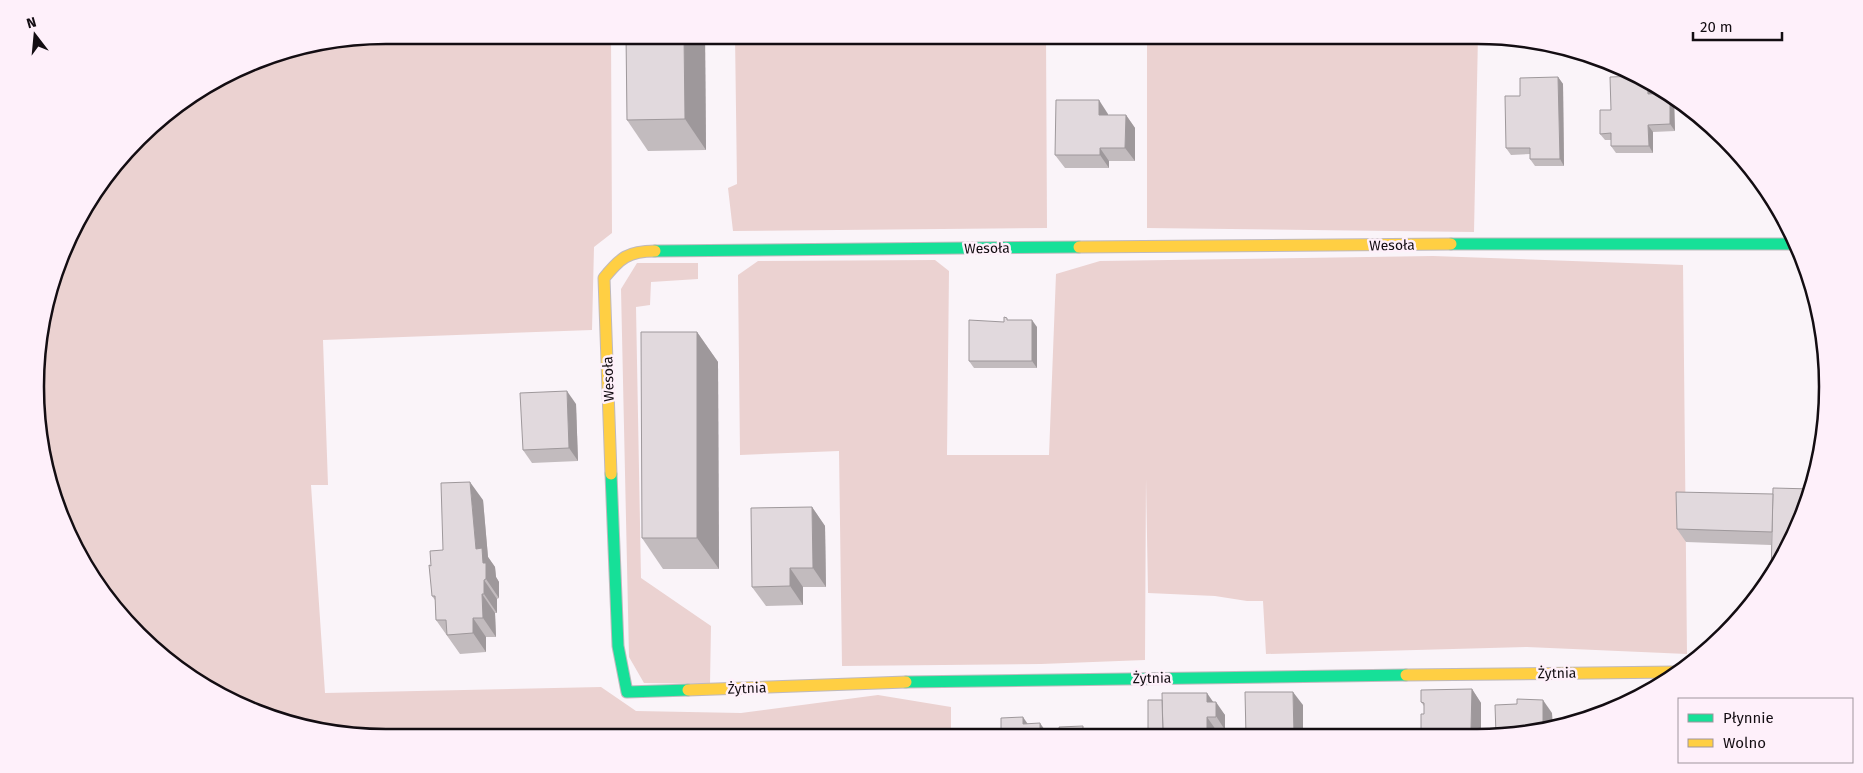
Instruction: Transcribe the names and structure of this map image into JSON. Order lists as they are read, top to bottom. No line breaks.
{"streets":{"street":["Wesoła","Żytnia"]},"crossings":[["Wesoła","Żytnia"]],"legend":["Płynnie","Wolno"],"scale_bar":"20 m","north":"top"}
